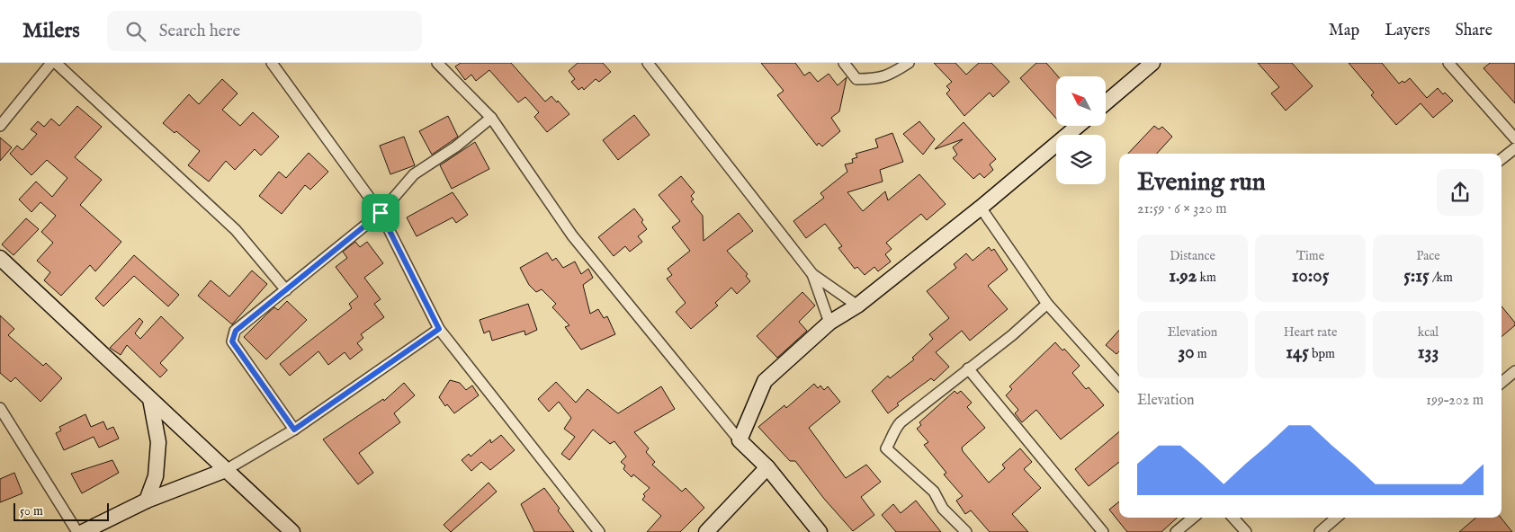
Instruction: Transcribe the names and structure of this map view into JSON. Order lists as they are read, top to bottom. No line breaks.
{"scale_bar":"50 m","north":"top left","page":{"header":"Milers","search":"Search here","nav":["Map","Layers","Share"],"heading":["Evening run","21:59 · 6 × 320 m"],"stats":[["Distance","1.92 km"],["Time","10:05"],["Pace","5:15 /km"],["Elevation","30 m"],["Heart rate","145 bpm"],["kcal","133"]],"chart":["Elevation","199–202 m"],"scale":"50 m"}}
